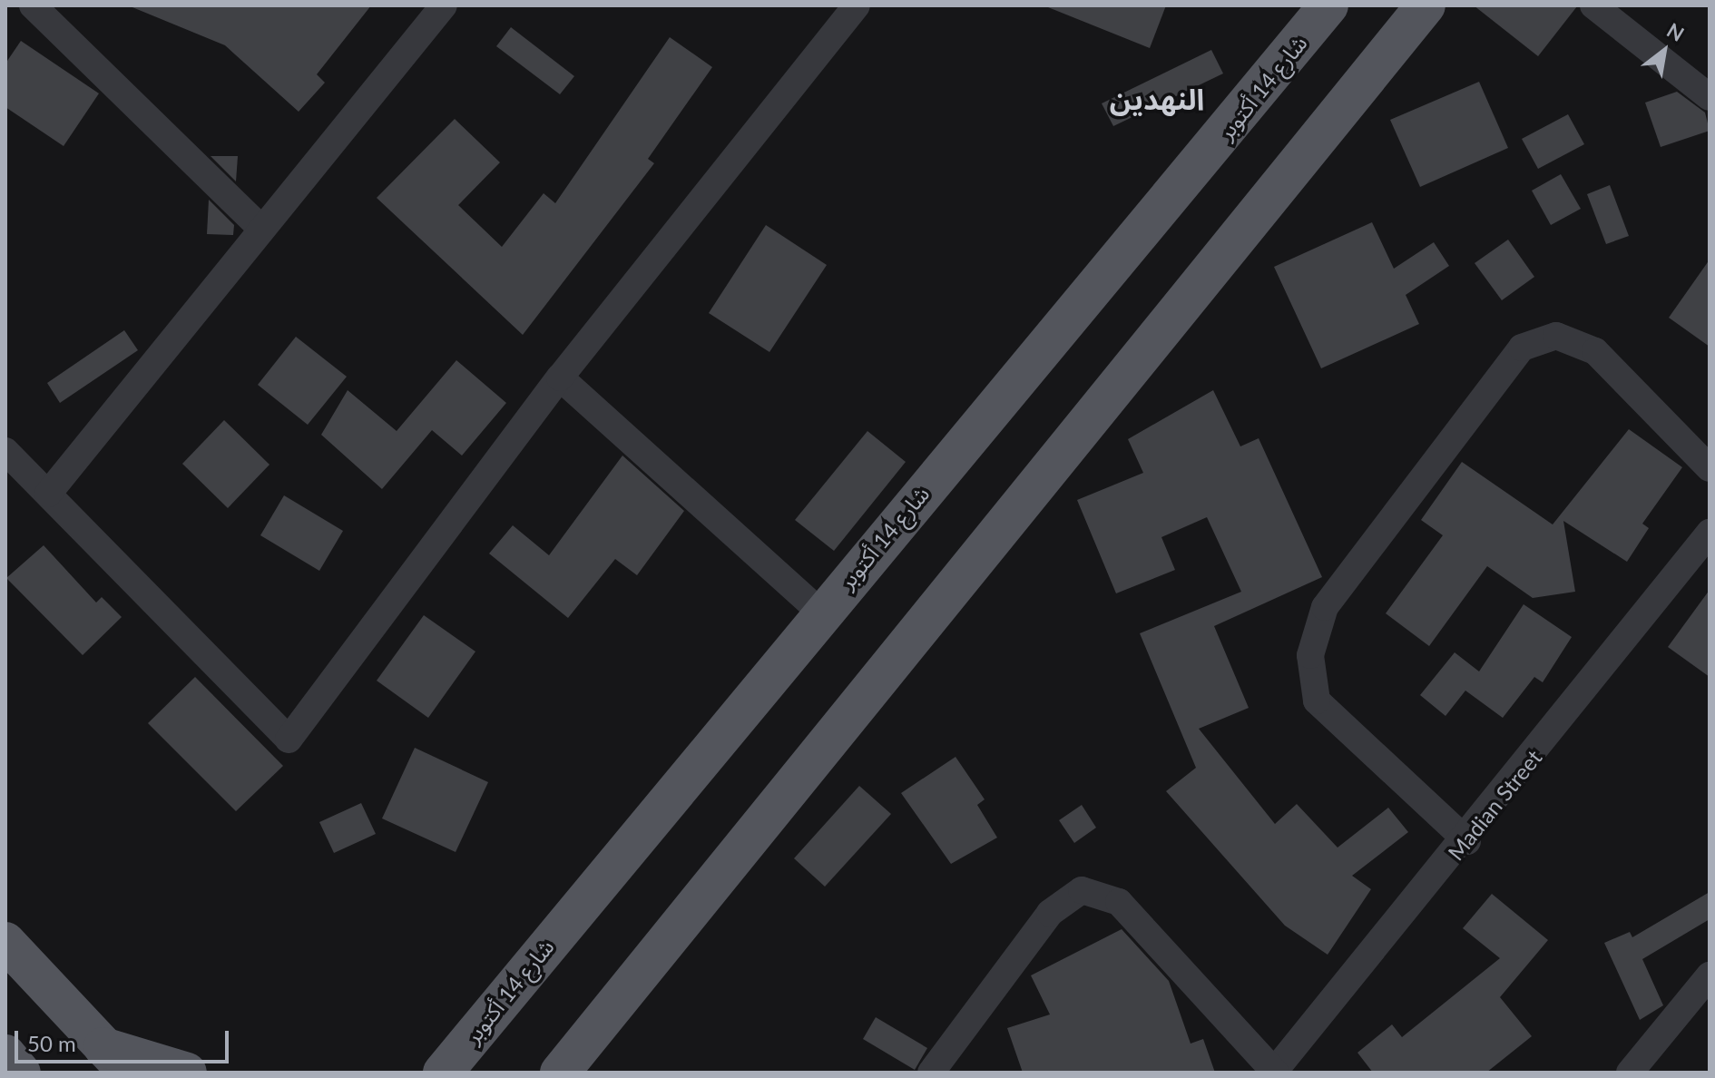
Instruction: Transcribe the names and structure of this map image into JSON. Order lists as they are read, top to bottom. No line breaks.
{"streets":{"main road":["شارع 14 أكتوبر"],"street":["Madian Street"]},"districts":["النهدين"],"scale_bar":"50 m","north":"top right"}
